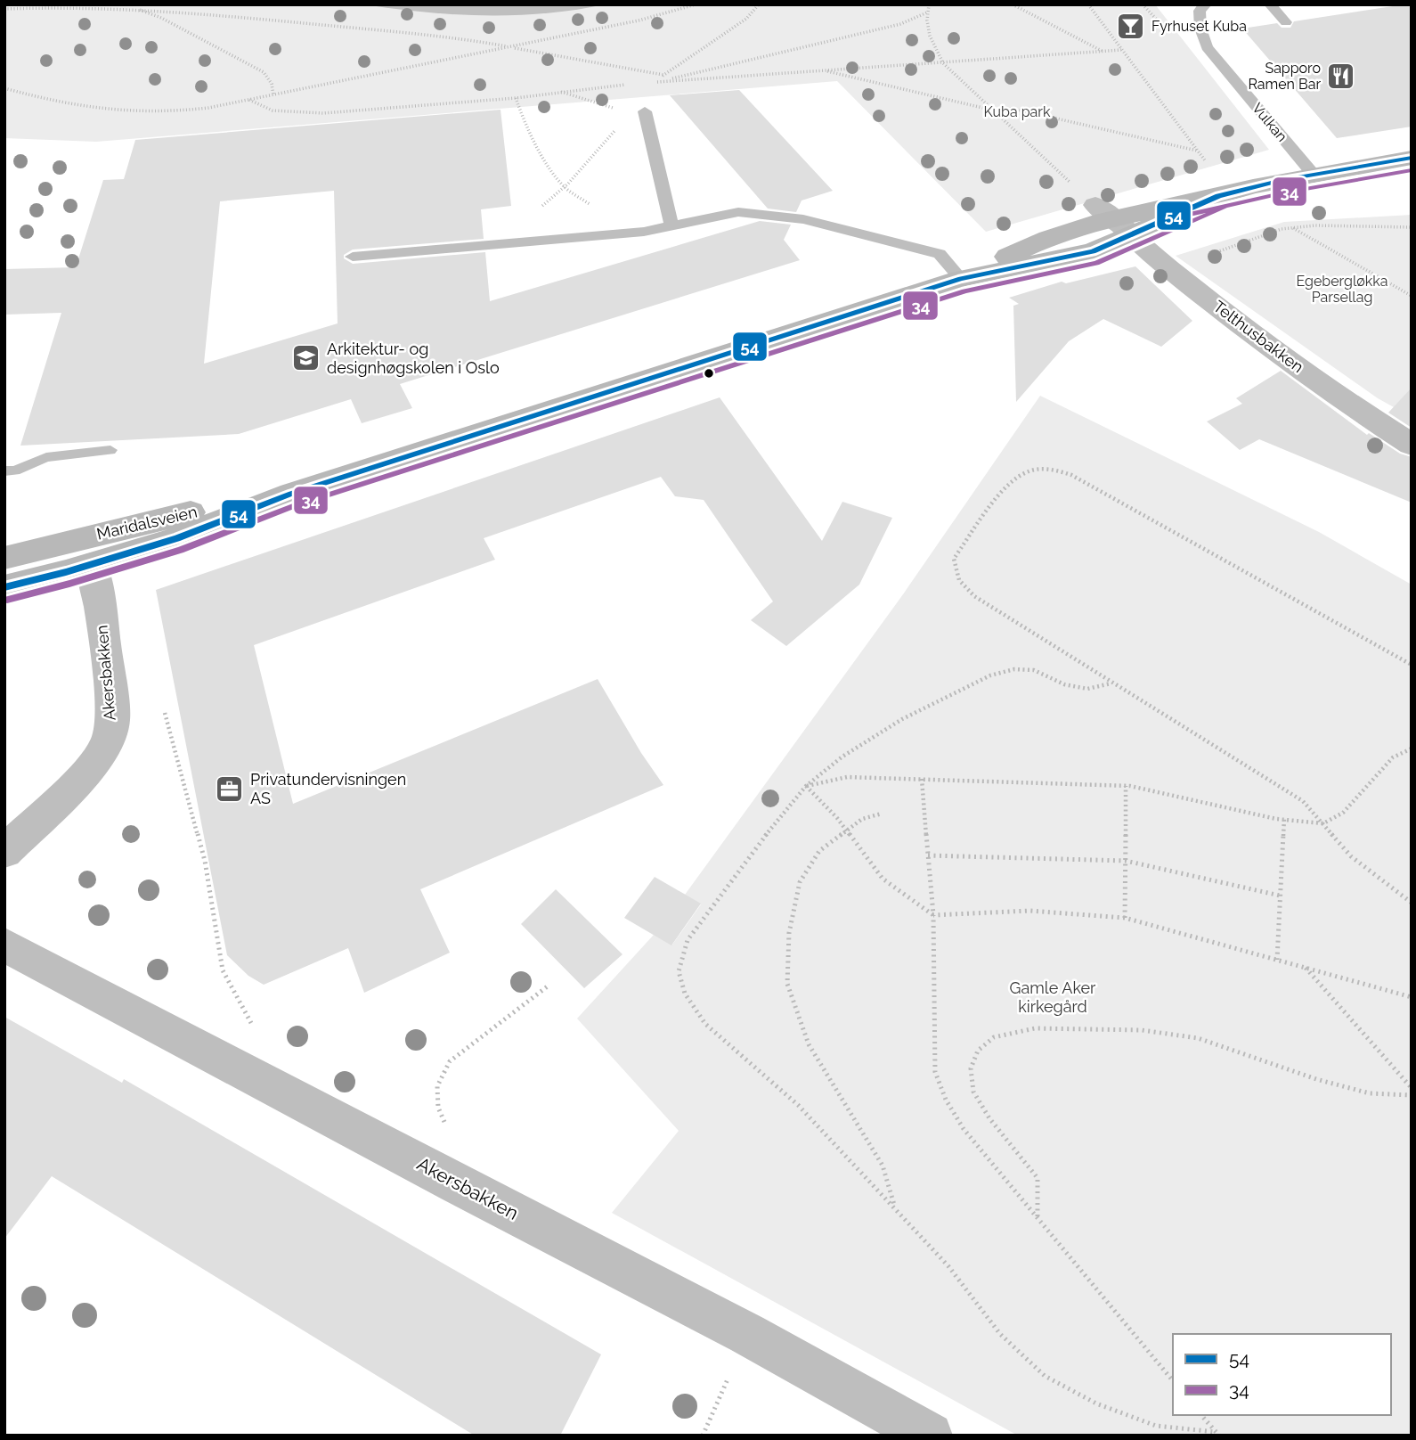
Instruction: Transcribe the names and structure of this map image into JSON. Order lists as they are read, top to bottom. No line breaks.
{"streets":{"main road":["Maridalsveien"],"street":["Telthusbakken","Akersbakken"],"lane":["Vulkan"]},"crossings":[["Vulkan","Maridalsveien"],["Telthusbakken","Maridalsveien"],["Maridalsveien","Akersbakken"]],"parks":["Kuba park","Egebergløkka Parsellag","Gamle Aker kirkegård"],"places":{"bar":["Fyrhuset Kuba"],"restaurant":["Sapporo Ramen Bar"],"school or university":["Arkitektur- og designhøgskolen i Oslo"],"office":["Privatundervisningen AS"]},"lines":["transit line 54","transit line 34"],"legend":["54","34"]}
